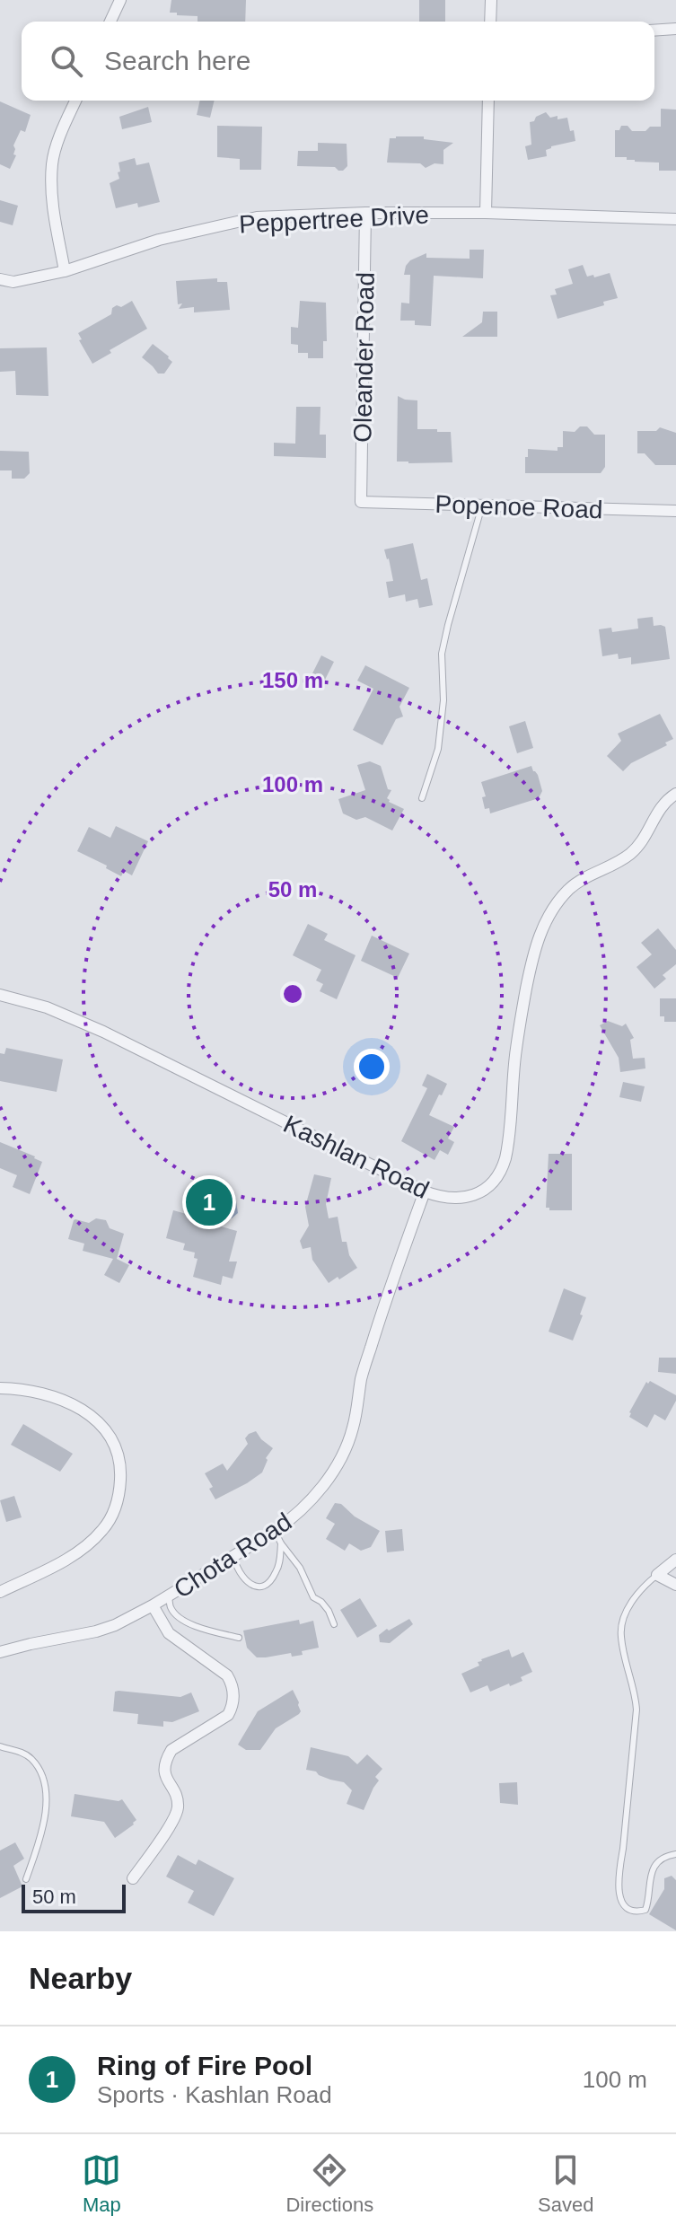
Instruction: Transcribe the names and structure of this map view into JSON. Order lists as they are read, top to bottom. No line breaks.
{"streets":{"street":["Peppertree Drive","Oleander Road","Popenoe Road","Kashlan Road","Chota Road"]},"crossings":[["Peppertree Drive","Oleander Road"],["Oleander Road","Popenoe Road"],["Kashlan Road","Chota Road"]],"scale_bar":"50 m","page":{"search":"Search here","pins":"1","scale":"50 m","heading":"Nearby","list":[{"mark":"1","name":"Ring of Fire Pool","note":"Sports · Kashlan Road","value":"100 m"}],"nav":["Map","Directions","Saved"]},"rings":["150 m","100 m","50 m"]}
